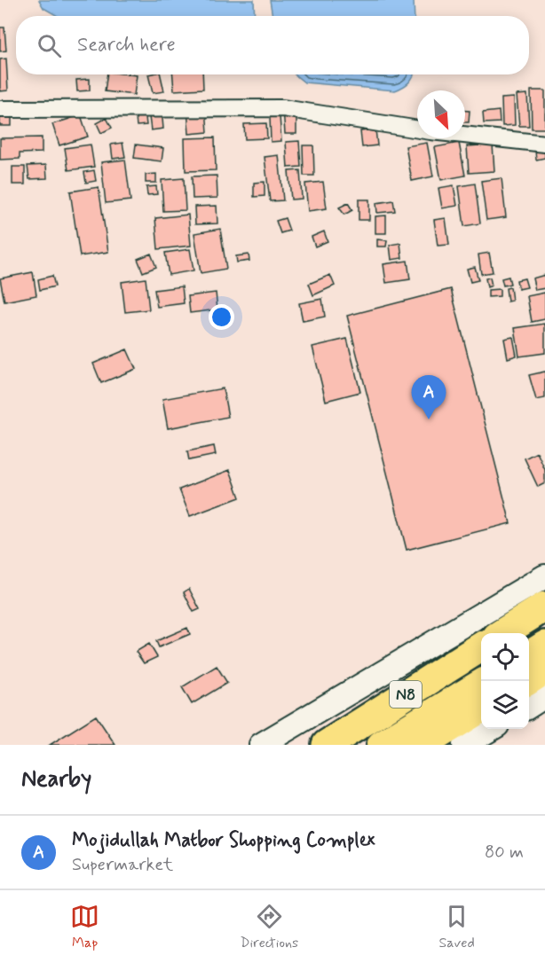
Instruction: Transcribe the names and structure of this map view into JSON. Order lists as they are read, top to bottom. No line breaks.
{"streets":{"highway":["N8"]},"north":"bottom right","page":{"search":"Search here","pins":"A","heading":"Nearby","list":[{"mark":"A","name":"Mojidullah Matbor Shopping Complex","note":"Supermarket","value":"80 m"}],"nav":["Map","Directions","Saved"]}}
